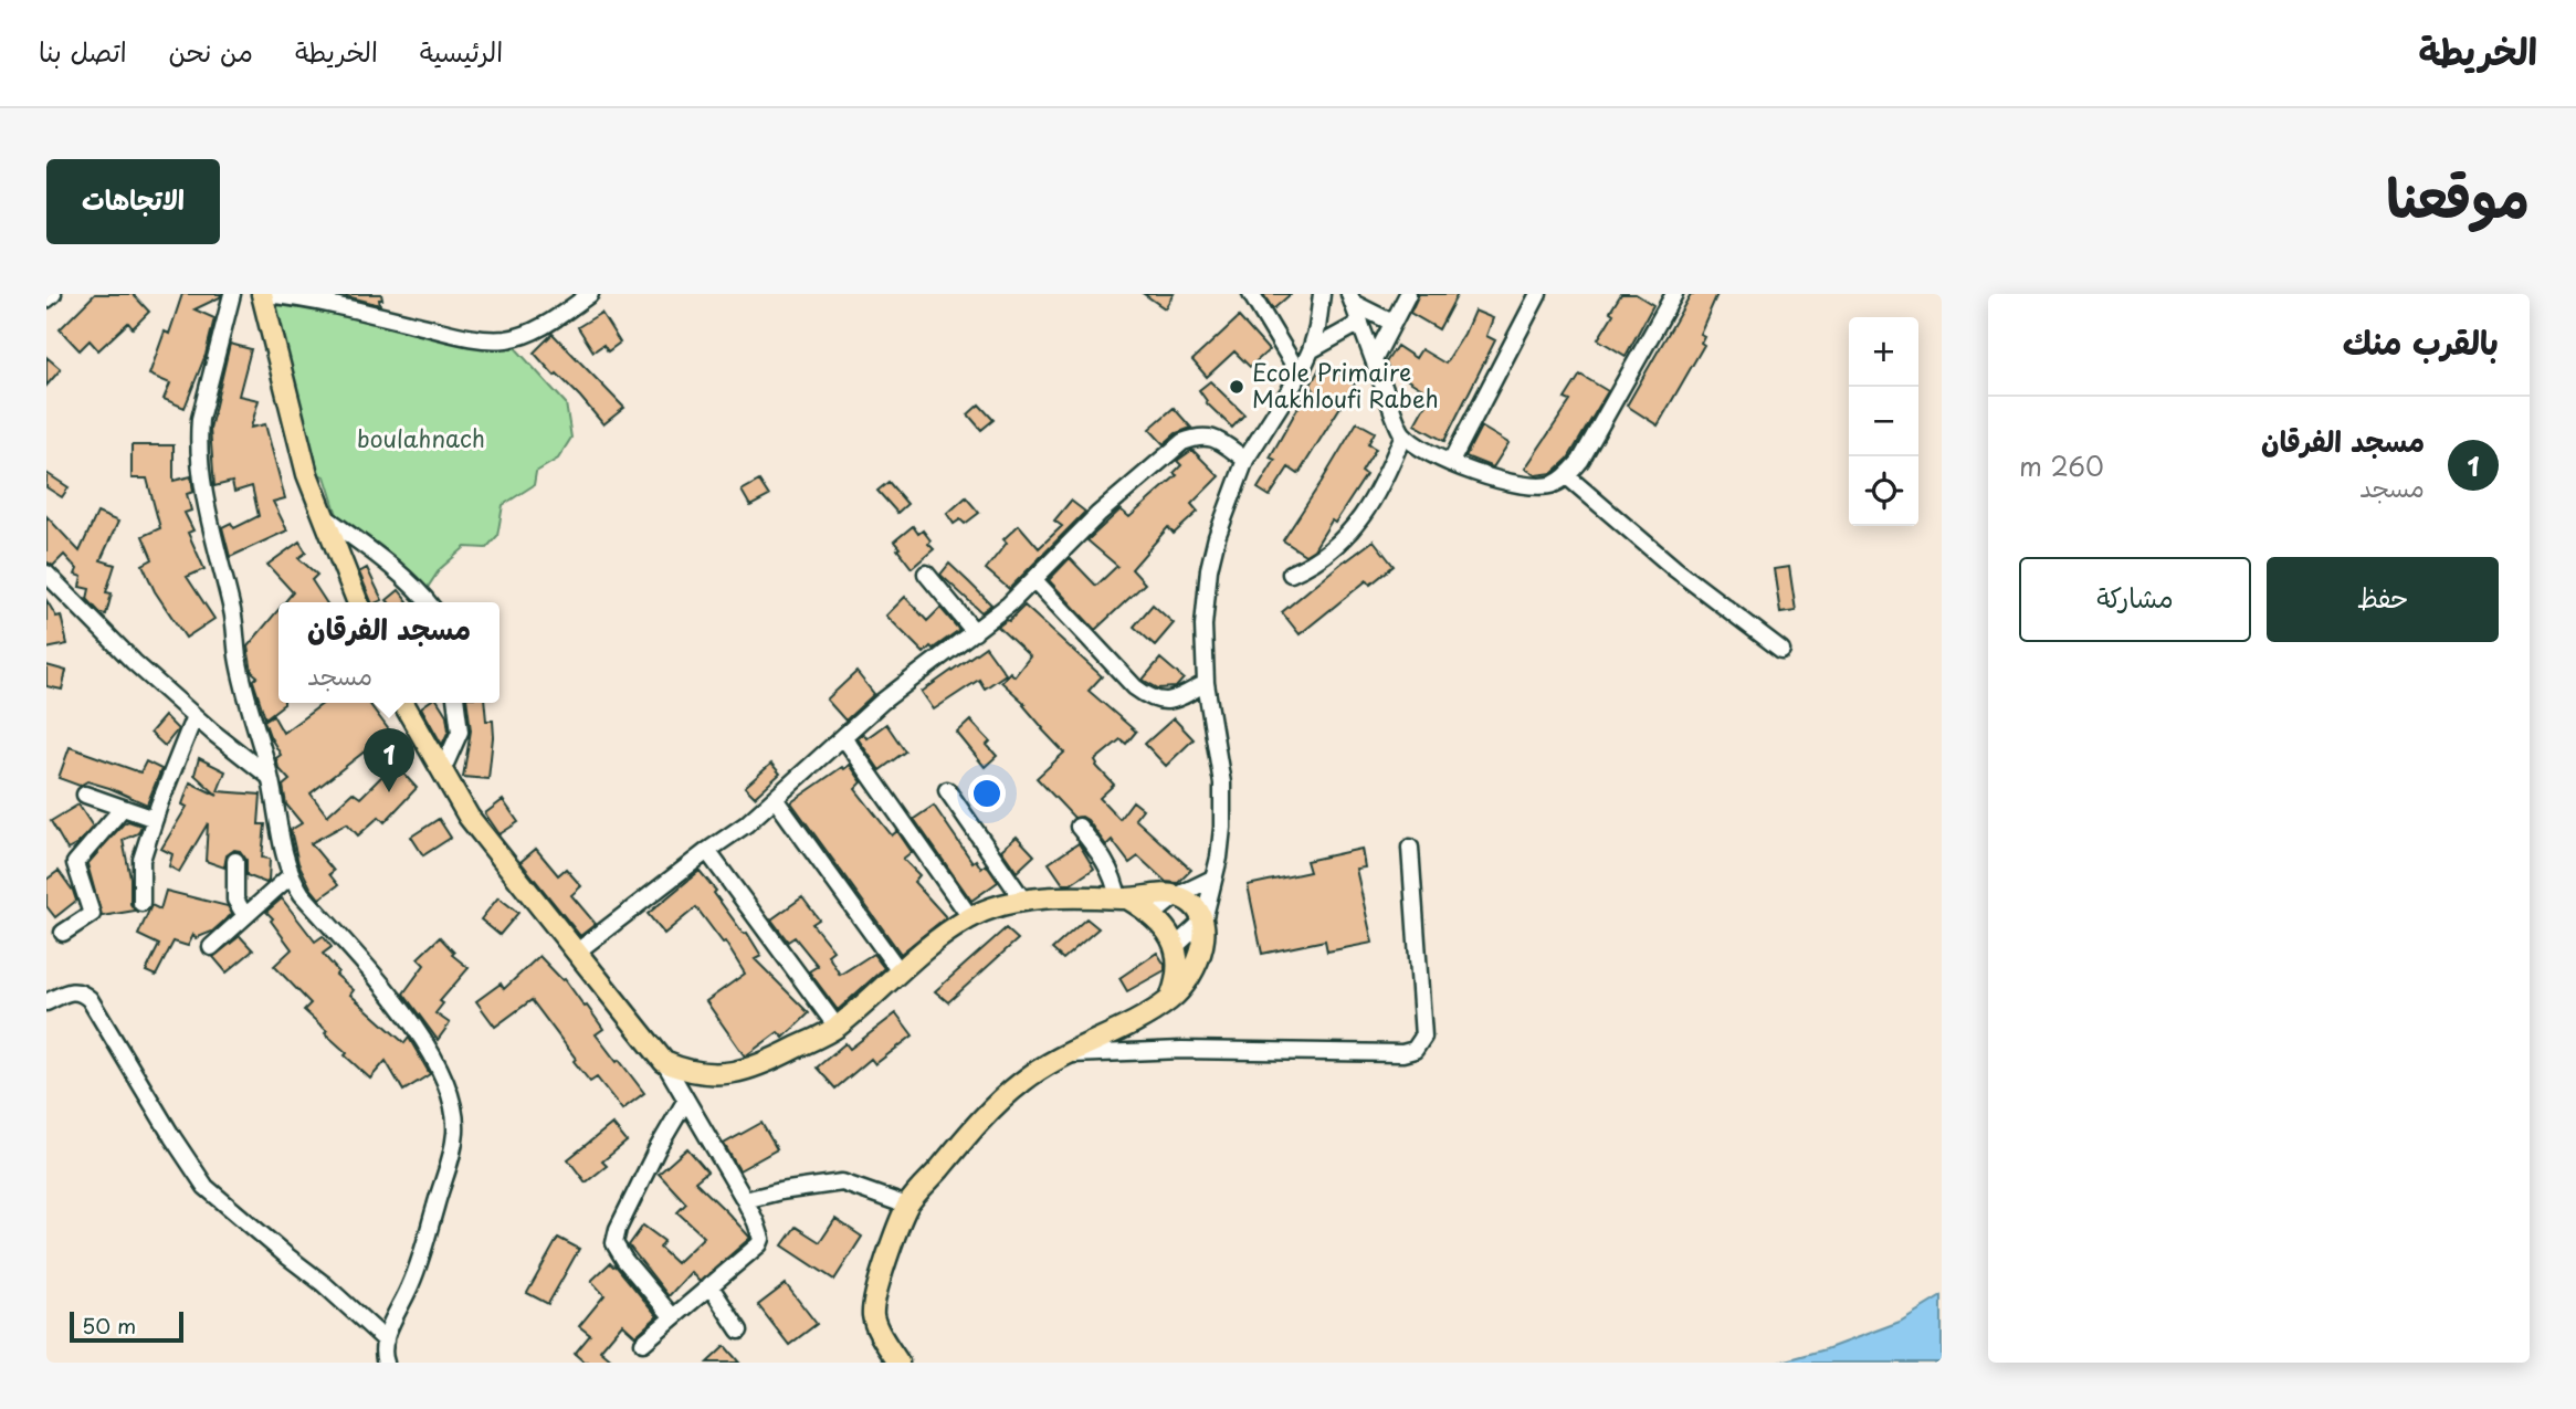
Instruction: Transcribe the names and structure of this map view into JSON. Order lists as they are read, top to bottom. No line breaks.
{"parks":["boulahnach"],"places":["Ecole Primaire Makhloufi Rabeh"],"scale_bar":"50 m","page":{"header":"الخريطة","nav":["الرئيسية","الخريطة","من نحن","اتصل بنا"],"title":"موقعنا","buttons":["الاتجاهات",["حفظ","مشاركة"]],"heading":"بالقرب منك","map_buttons":["+","−"],"list":[{"mark":"1","name":"مسجد الفرقان","note":"مسجد","value":"260 m"}],"popup":["مسجد الفرقان","مسجد"],"pins":"1","scale":"50 m"}}
